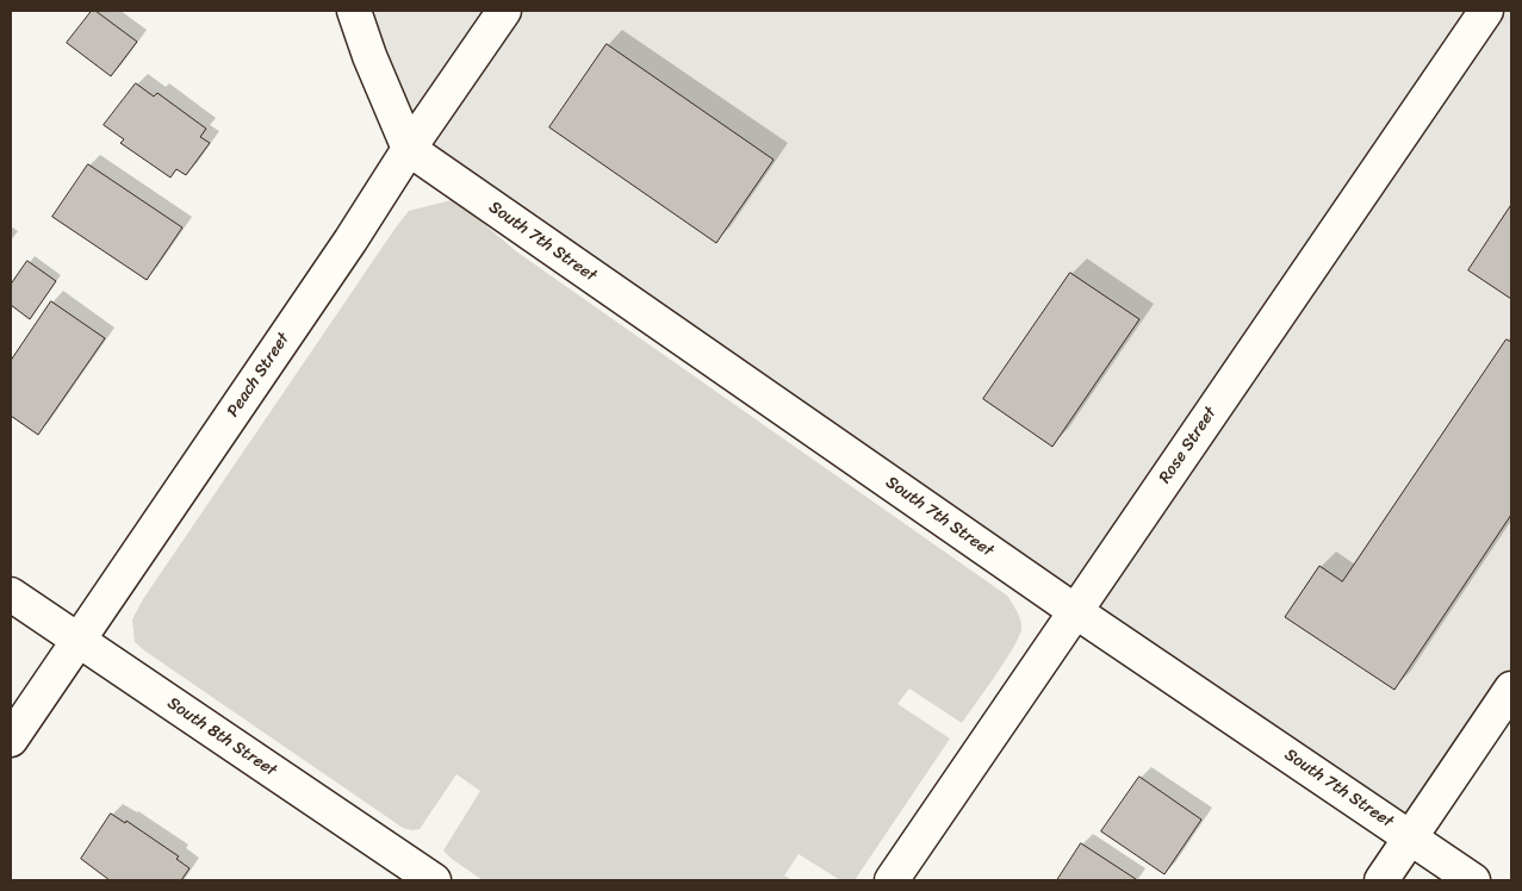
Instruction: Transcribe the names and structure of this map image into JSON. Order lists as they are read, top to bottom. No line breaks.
{"streets":{"street":["South 7th Street","Peach Street","Rose Street","South 8th Street"]},"crossings":[["South 7th Street","Peach Street"],["South 7th Street","Rose Street"],["Peach Street","South 8th Street"]]}
